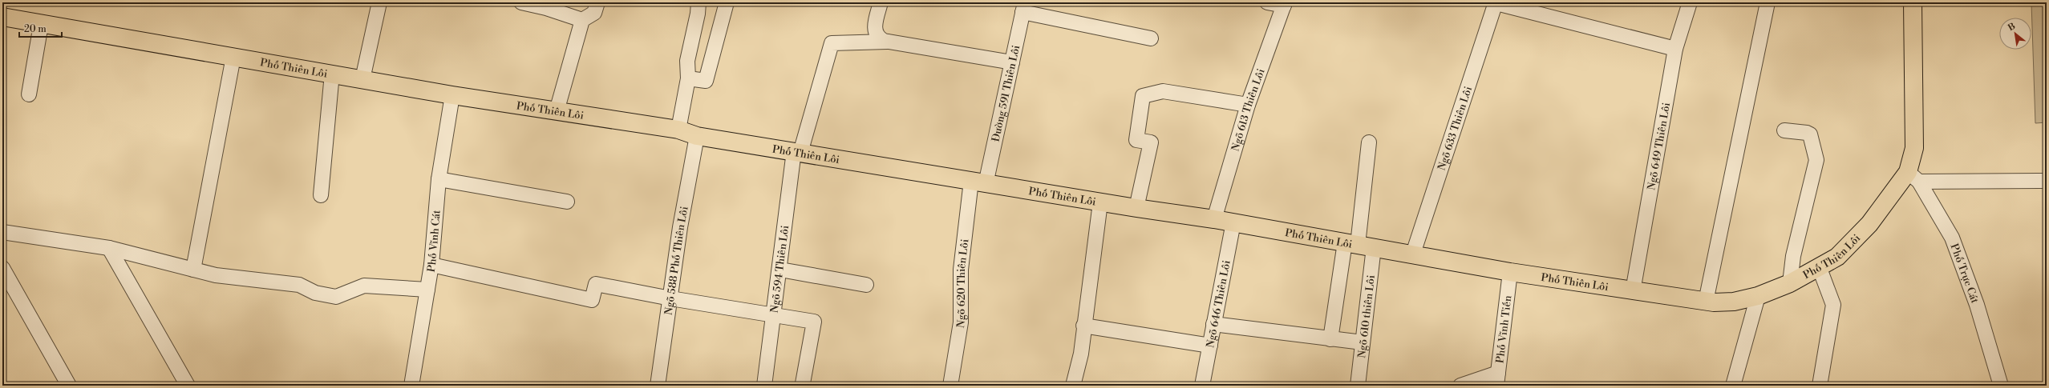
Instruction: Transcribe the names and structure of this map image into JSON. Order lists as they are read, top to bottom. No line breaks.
{"streets":{"main road":["Phố Thiên Lôi"],"street":["Đường 591 Thiên Lôi","Ngõ 613 Thiên Lôi","Ngõ 633 Thiên Lôi","Ngõ 649 Thiên Lôi","Phố Vĩnh Cát","Ngõ 588 Phố Thiên Lôi","Ngõ 594 Thiên Lôi","Phố Trực Cát","Ngõ 620 Thiên Lôi","Ngõ 646 Thiên Lôi","Ngõ 610 thiên Lôi","Phố Vĩnh Tiến"]},"crossings":[["Phố Thiên Lôi","Đường 591 Thiên Lôi"],["Phố Thiên Lôi","Ngõ 613 Thiên Lôi"],["Phố Thiên Lôi","Ngõ 633 Thiên Lôi"],["Phố Thiên Lôi","Ngõ 649 Thiên Lôi"],["Phố Thiên Lôi","Phố Vĩnh Cát"],["Phố Thiên Lôi","Ngõ 588 Phố Thiên Lôi"],["Phố Thiên Lôi","Ngõ 594 Thiên Lôi"],["Phố Thiên Lôi","Phố Trực Cát"],["Phố Thiên Lôi","Ngõ 620 Thiên Lôi"],["Phố Thiên Lôi","Ngõ 646 Thiên Lôi"],["Phố Thiên Lôi","Ngõ 610 thiên Lôi"],["Phố Thiên Lôi","Phố Vĩnh Tiến"],["Đường 591 Thiên Lôi","Ngõ 620 Thiên Lôi"]],"scale_bar":"20 m","north":"top left"}
